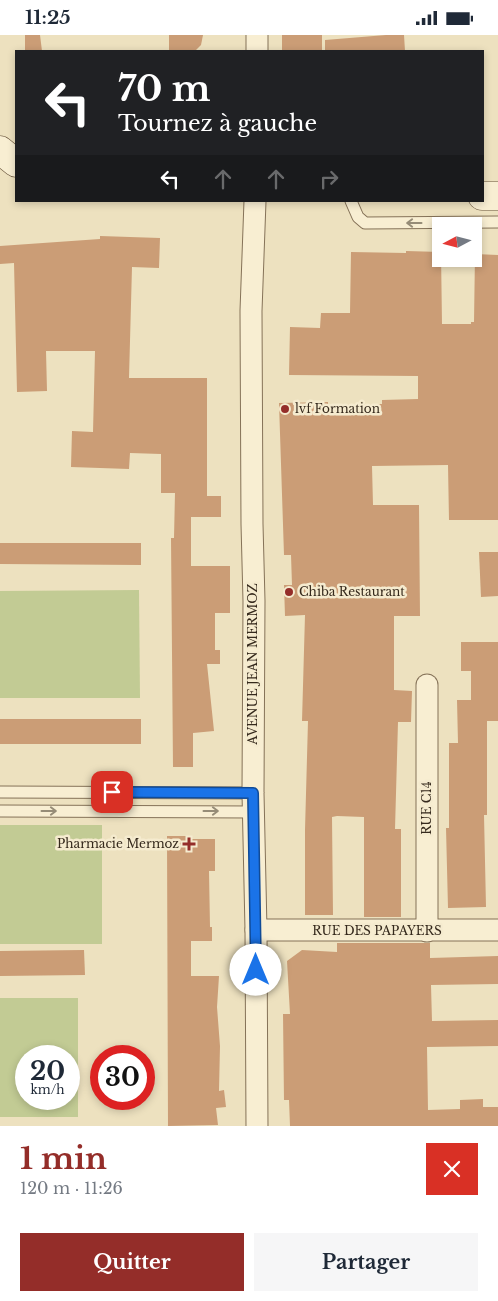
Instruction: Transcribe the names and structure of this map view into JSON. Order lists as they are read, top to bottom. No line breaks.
{"streets":{"street":["AVENUE JEAN MERMOZ","RUE C14","RUE DES PAPAYERS"]},"crossings":[["AVENUE JEAN MERMOZ","RUE DES PAPAYERS"],["RUE C14","RUE DES PAPAYERS"]],"places":{"other":["lvf Formation","Chiba Restaurant"],"health":["Pharmacie Mermoz"]},"north":"left","page":{"status":"11:25","turn":["70 m","Tournez à gauche"],"speed":"20 km/h","limit":"30","heading":["1 min","120 m · 11:26"],"buttons":["Quitter","Partager"]}}
